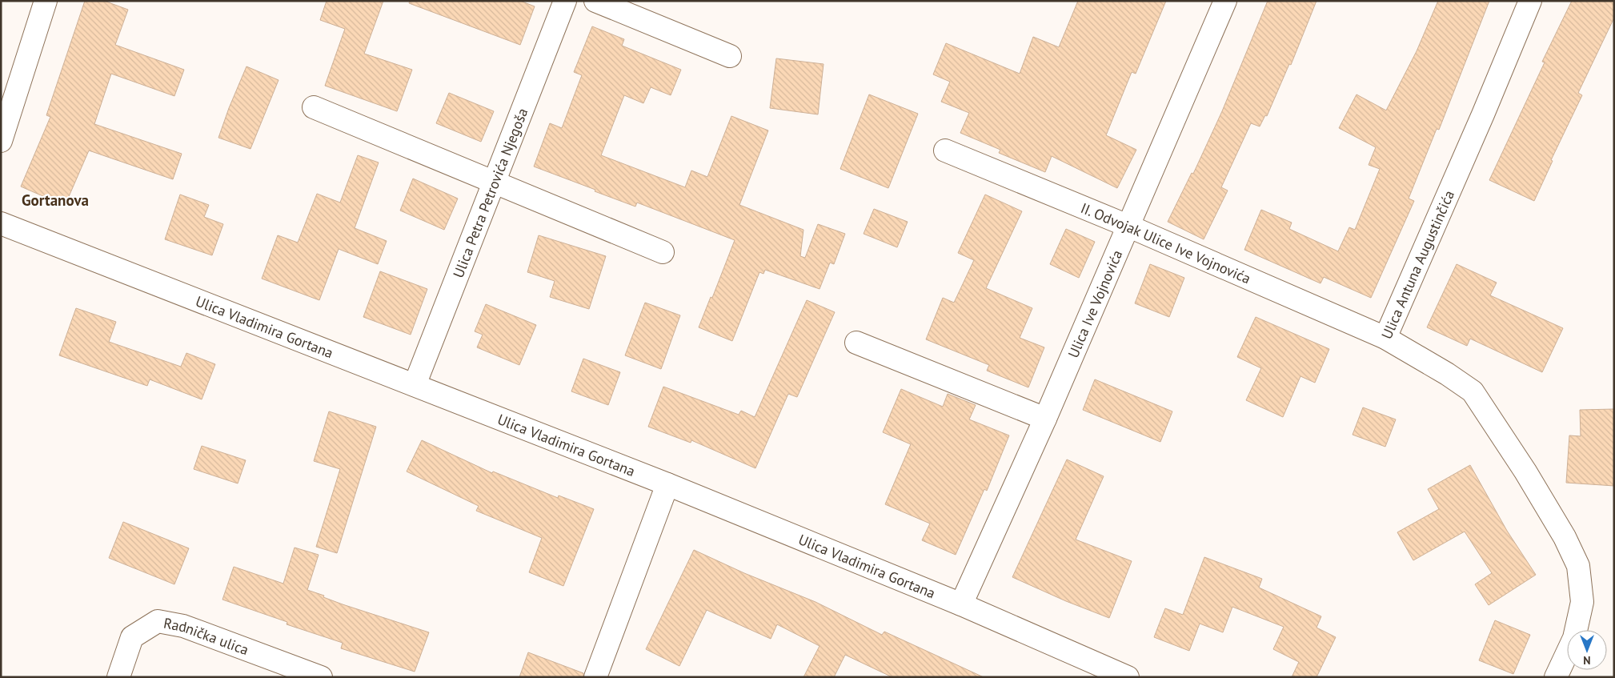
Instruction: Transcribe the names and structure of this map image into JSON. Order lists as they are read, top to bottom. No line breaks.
{"streets":{"street":["Ulica Petra Petrovića Njegoša","II. Odvojak Ulice Ive Vojnovića","Ulica Antuna Augustinčića","Ulica Ive Vojnovića","Ulica Vladimira Gortana","Radnička ulica"]},"crossings":[["Ulica Petra Petrovića Njegoša","Ulica Vladimira Gortana"],["II. Odvojak Ulice Ive Vojnovića","Ulica Antuna Augustinčića"],["II. Odvojak Ulice Ive Vojnovića","Ulica Ive Vojnovića"],["Ulica Ive Vojnovića","Ulica Vladimira Gortana"]],"districts":["Gortanova"],"north":"bottom"}
